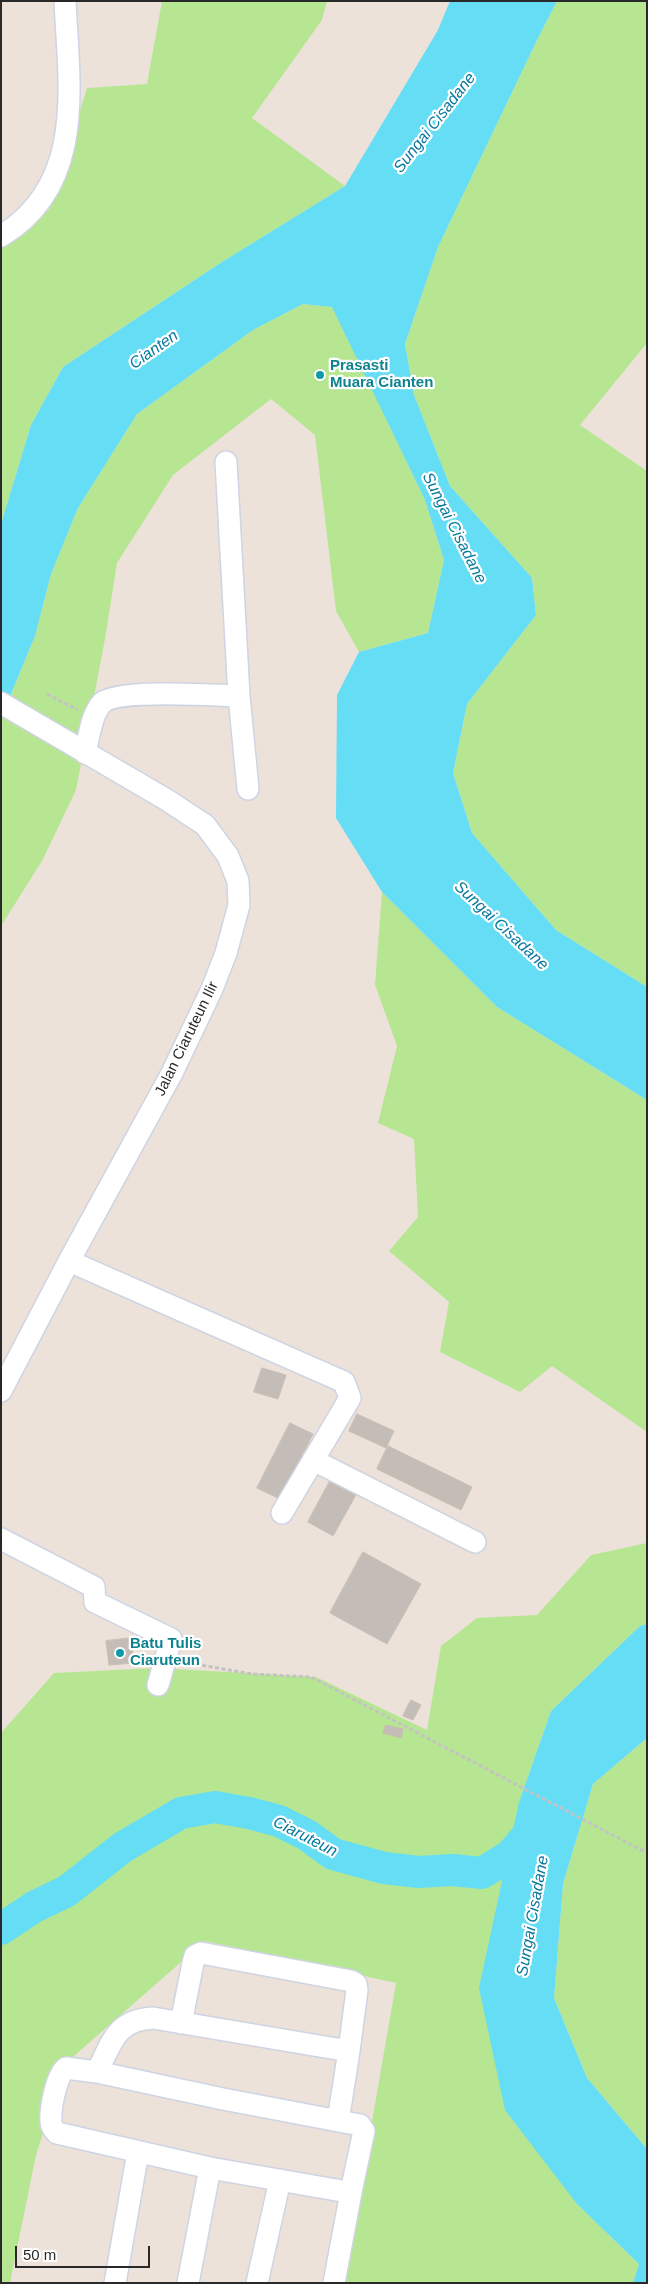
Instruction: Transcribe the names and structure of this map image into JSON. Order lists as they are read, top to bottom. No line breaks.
{"streets":{"street":["Jalan Ciaruteun Ilir"]},"water":["Sungai Cisadane","Cianten","Ciaruteun"],"places":["Prasasti Muara Cianten","Batu Tulis Ciaruteun"],"scale_bar":"50 m"}
